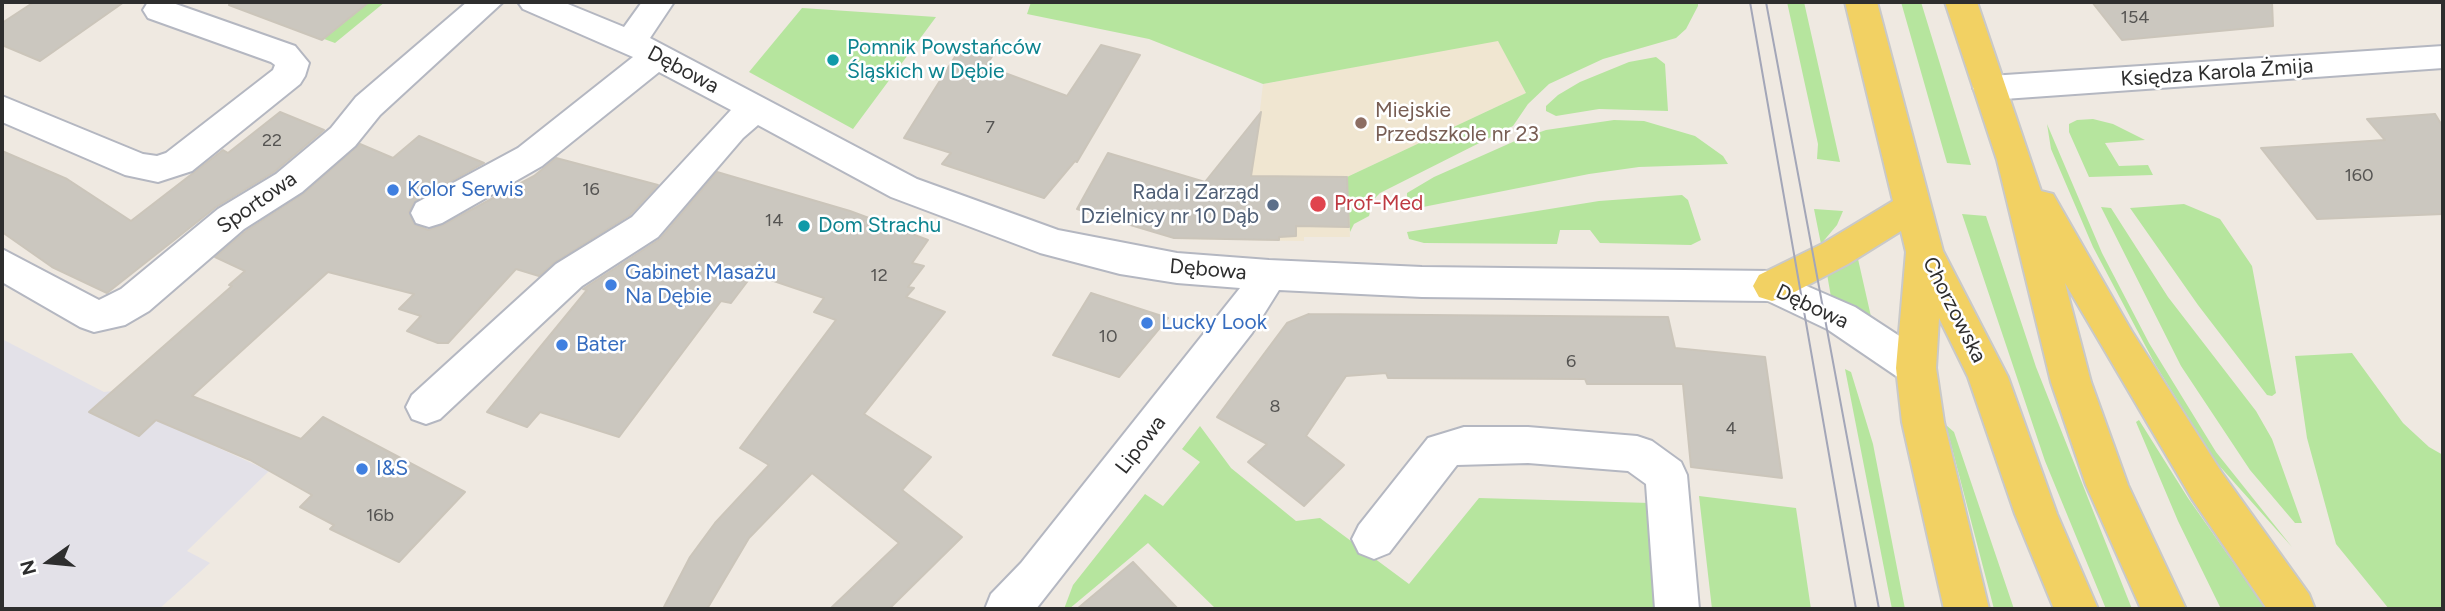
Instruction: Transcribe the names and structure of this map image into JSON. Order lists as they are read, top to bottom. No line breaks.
{"streets":{"main road":["Chorzowska"],"street":["Dębowa","Księdza Karola Żmija","Sportowa","Lipowa"]},"crossings":[["Dębowa","Lipowa"]],"places":["Pomnik Powstańców Śląskich w Dębie","Miejskie Przedszkole nr 23","Kolor Serwis","Prof-Med","Rada i Zarząd Dzielnicy nr 10 Dąb","Dom Strachu","Gabinet Masażu Na Dębie","Lucky Look","Bater","I&S"],"house_numbers":["154","7","22","160","16","14","12","10","6","8","4","16b"],"north":"left"}
